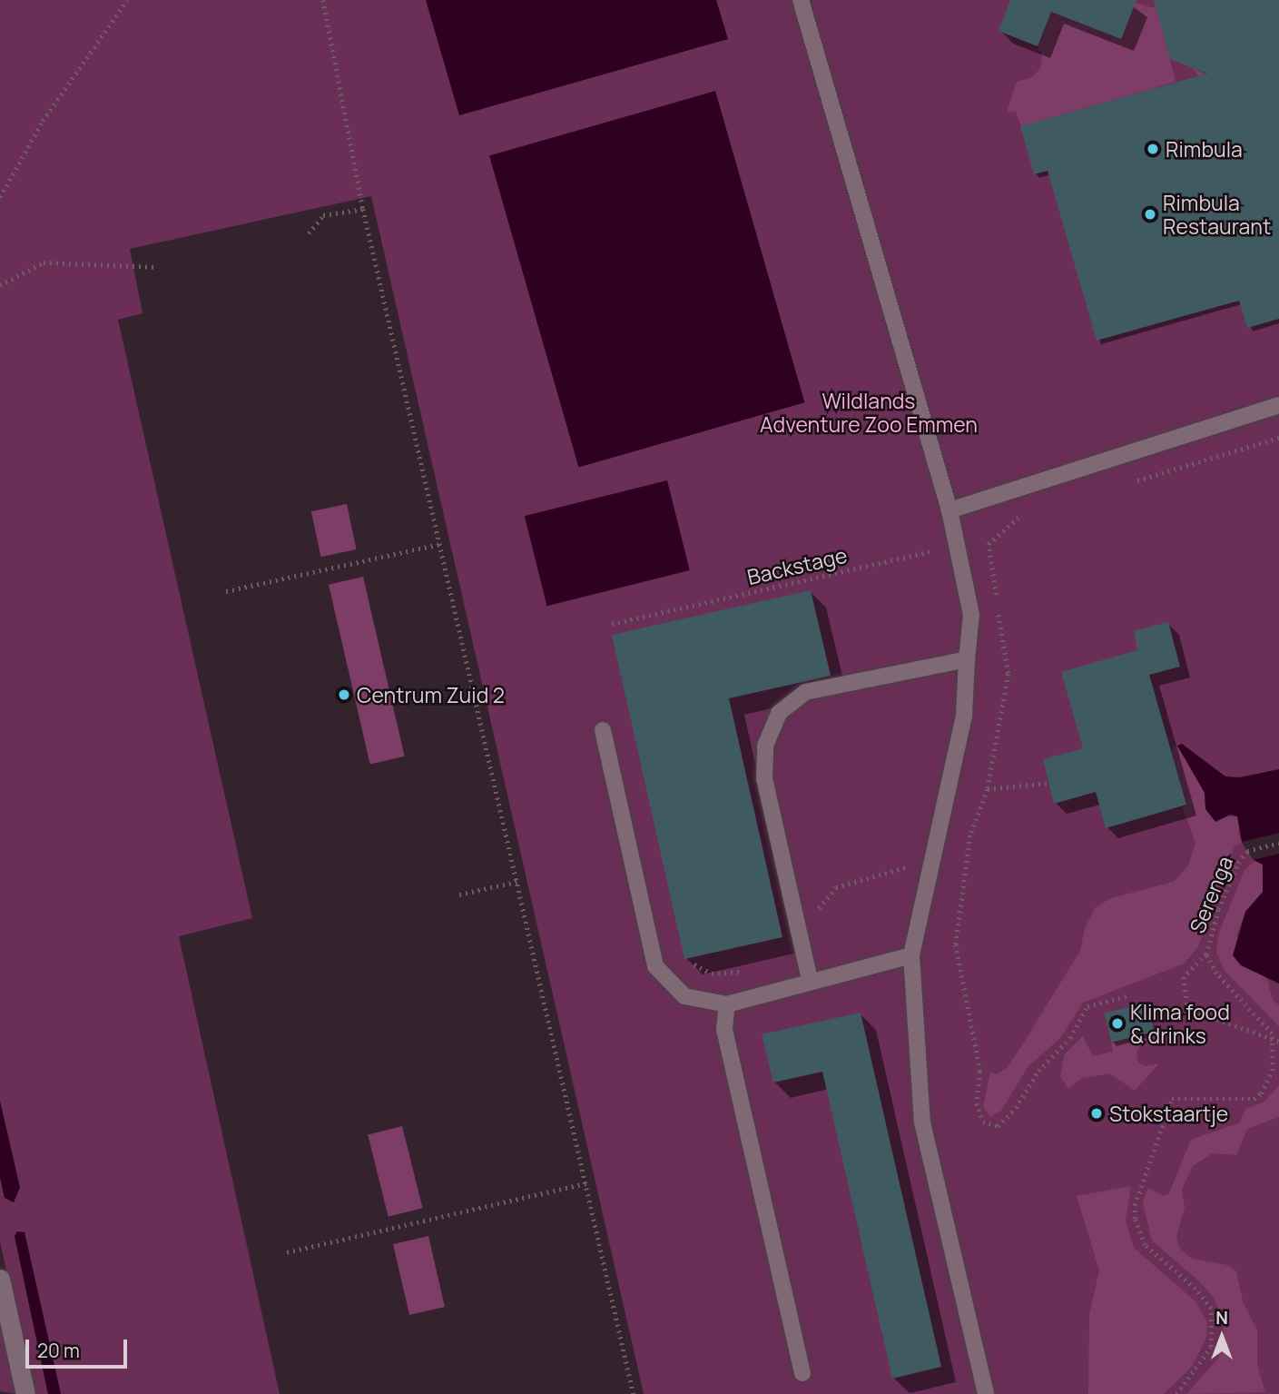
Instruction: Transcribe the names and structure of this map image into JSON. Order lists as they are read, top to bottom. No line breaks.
{"streets":{"path":["Backstage","Serenga"]},"parks":["Wildlands Adventure Zoo Emmen"],"places":["Rimbula","Rimbula Restaurant","Centrum Zuid 2","Klima food & drinks","Stokstaartje"],"scale_bar":"20 m","north":"top"}
